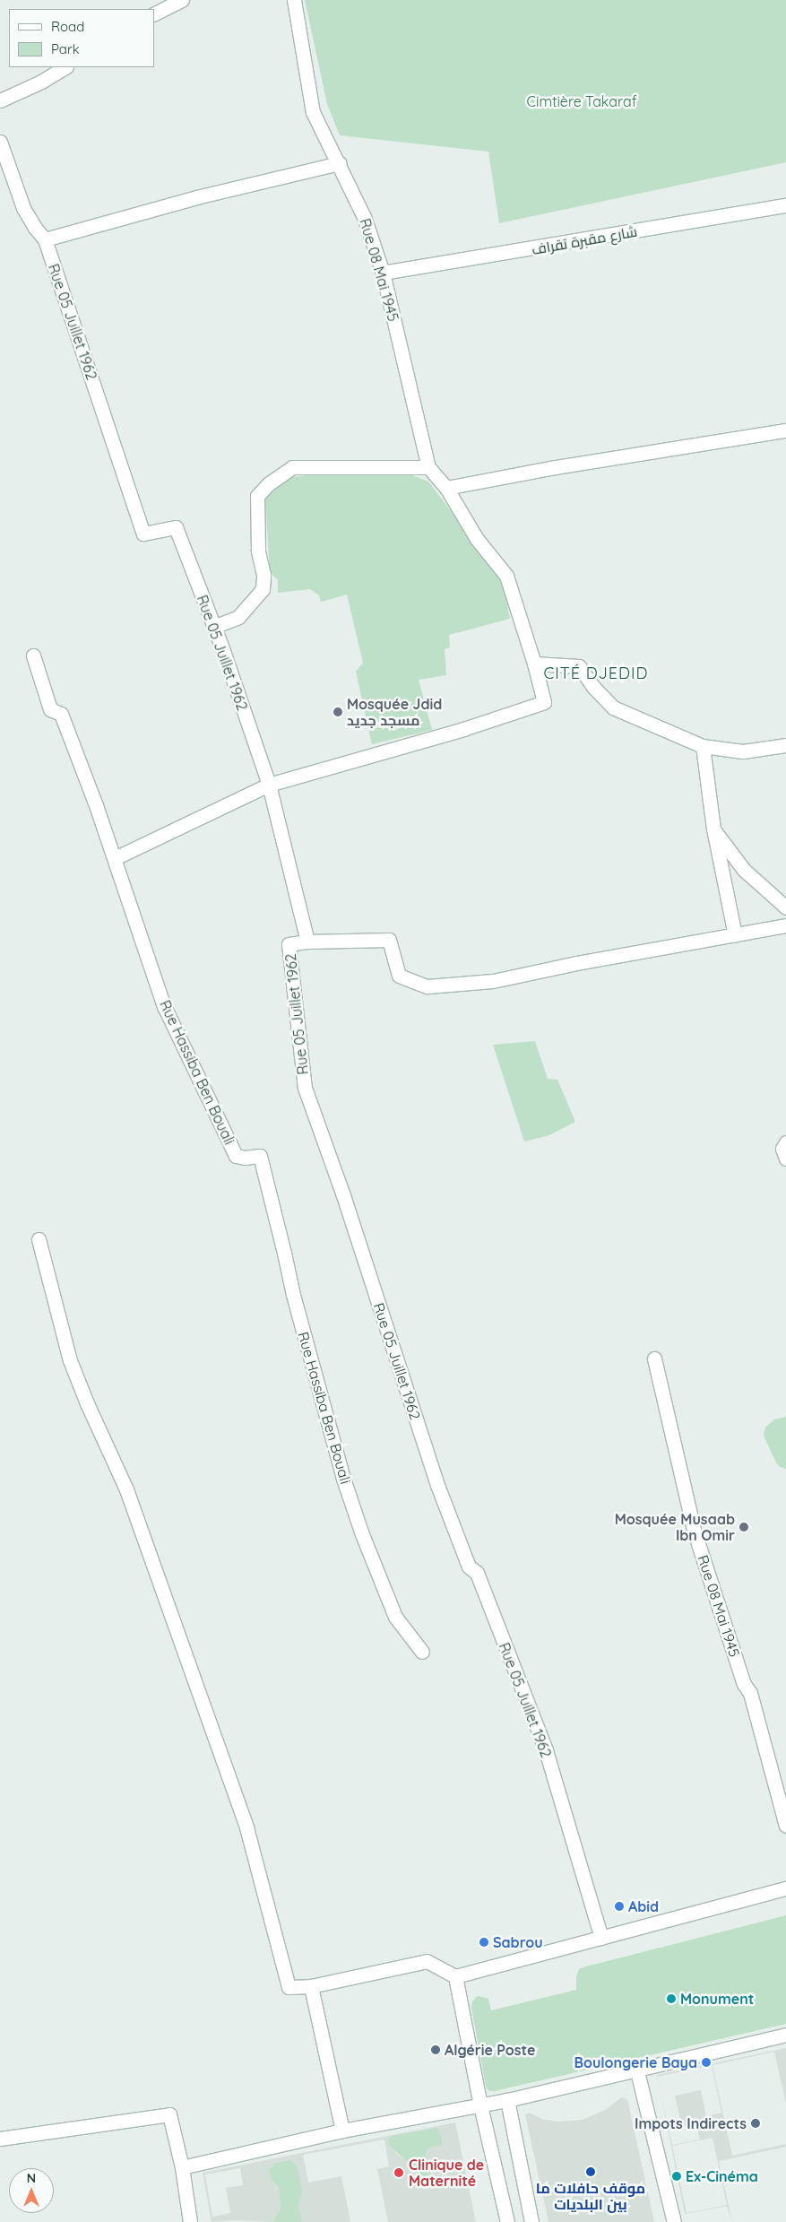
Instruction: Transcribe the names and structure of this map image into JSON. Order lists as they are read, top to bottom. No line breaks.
{"streets":{"street":["شارع مقبرة تقراف","Rue 08 Mai 1945","Rue 05 Juillet 1962","Rue Hassiba Ben Bouali"]},"crossings":[["شارع مقبرة تقراف","Rue 08 Mai 1945"],["Rue 08 Mai 1945","Rue 05 Juillet 1962"]],"districts":["CITÉ DJEDID"],"parks":["Cimtière Takaraf"],"places":["Mosquée Jdid مسجد جديد","Mosquée Musaab Ibn Omir","Abid","Sabrou","Monument","Algérie Poste","Boulongerie Baya","Impots Indirects","موقف حافلات ما بين البلديات","Clinique de Maternité","Ex-Cinéma"],"legend":["Road","Park"],"north":"top"}
